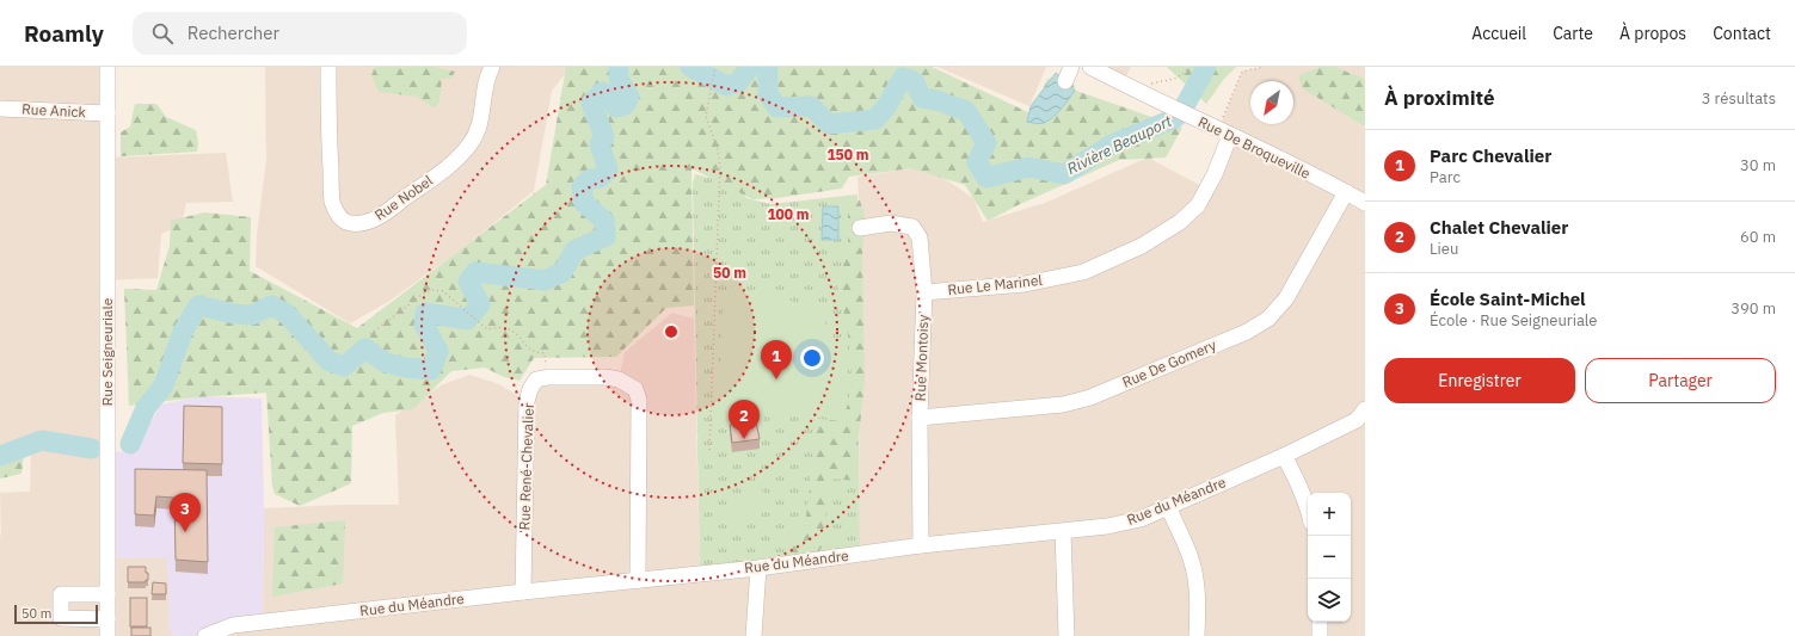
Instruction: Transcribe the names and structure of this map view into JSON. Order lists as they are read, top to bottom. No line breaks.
{"streets":{"street":["Rue Anick","Rue De Broqueville","Rue Nobel","Rue Le Marinel","Rue Seigneuriale","Rue Montoisy","Rue De Gomery","Rue René-Chevalier","Rue du Méandre"]},"crossings":[["Rue Anick","Rue Seigneuriale"],["Rue De Broqueville","Rue Le Marinel"],["Rue De Broqueville","Rue De Gomery"],["Rue Le Marinel","Rue Montoisy"],["Rue Montoisy","Rue De Gomery"],["Rue Montoisy","Rue du Méandre"],["Rue René-Chevalier","Rue du Méandre"]],"water":["Rivière Beauport"],"scale_bar":"50 m","north":"bottom left","page":{"header":"Roamly","search":"Rechercher","nav":["Accueil","Carte","À propos","Contact"],"heading":["À proximité","3 résultats"],"list":[{"mark":"1","name":"Parc Chevalier","note":"Parc","value":"30 m"},{"mark":"2","name":"Chalet Chevalier","note":"Lieu","value":"60 m"},{"mark":"3","name":"École Saint-Michel","note":"École · Rue Seigneuriale","value":"390 m"}],"pins":["1","2","3"],"buttons":["Enregistrer","Partager"],"map_buttons":["+","−"],"scale":"50 m"},"rings":["150 m","100 m","50 m"]}
